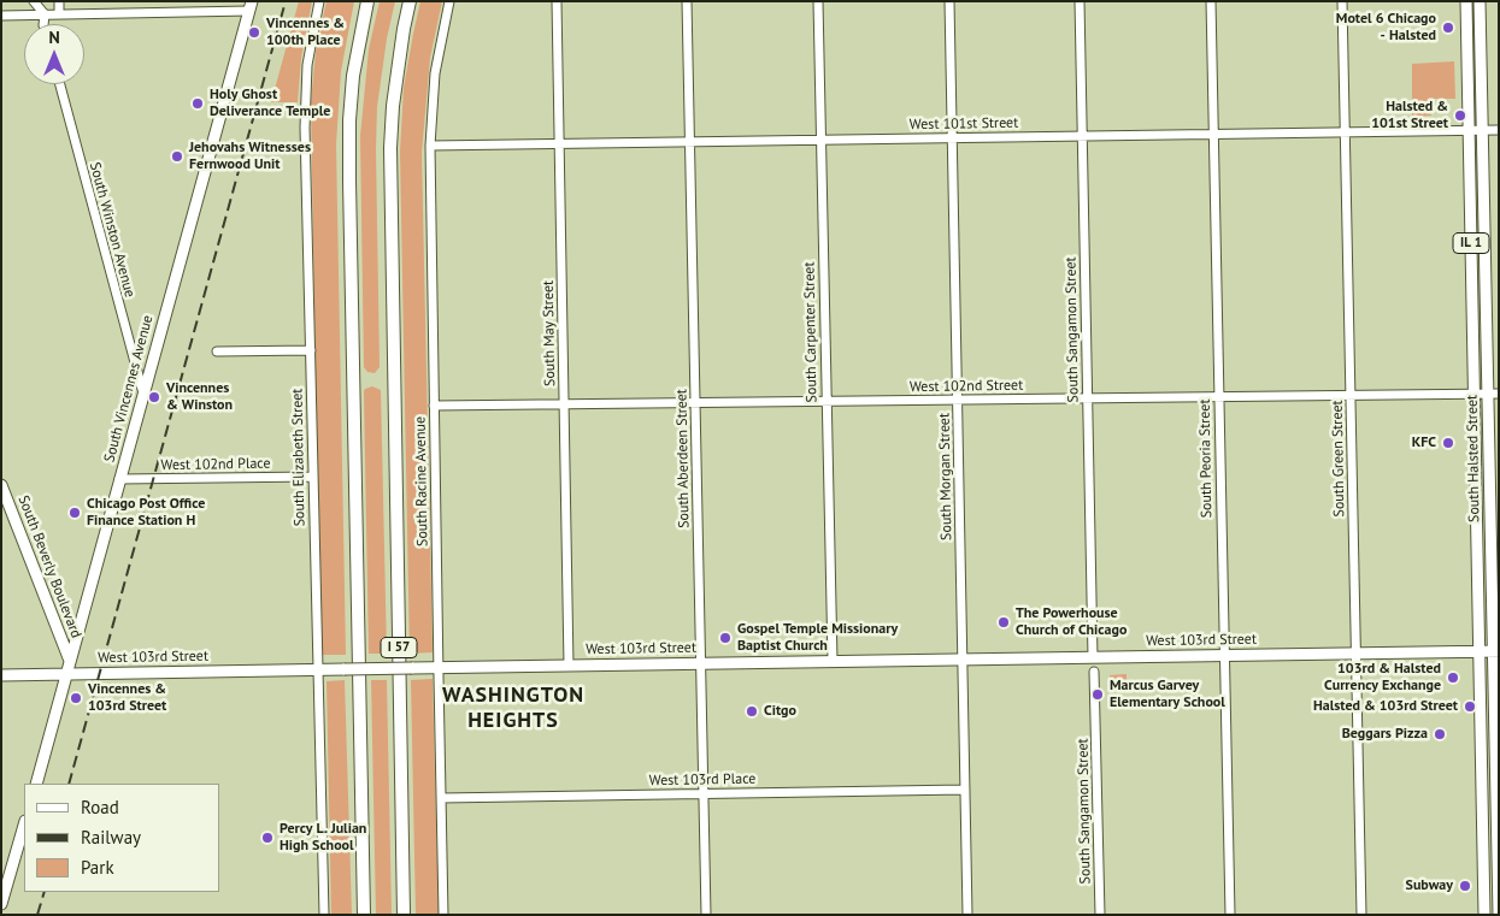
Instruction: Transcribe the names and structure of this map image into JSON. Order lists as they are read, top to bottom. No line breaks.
{"streets":{"highway":["I 57"],"main road":["IL 1","South Vincennes Avenue","South Halsted Street","South Beverly Boulevard","West 103rd Street"],"street":["West 101st Street","South Winston Avenue","South Sangamon Street","South Carpenter Street","South May Street","West 102nd Street","South Elizabeth Street","South Aberdeen Street","South Peoria Street","South Green Street","West 102nd Place","South Morgan Street","South Racine Avenue","West 103rd Place"]},"crossings":[["West 101st Street","South Sangamon Street"],["West 101st Street","South Carpenter Street"],["West 101st Street","South May Street"],["West 101st Street","South Aberdeen Street"],["West 101st Street","South Peoria Street"],["West 101st Street","South Green Street"],["West 101st Street","South Halsted Street"],["West 101st Street","South Morgan Street"],["West 101st Street","South Racine Avenue"],["South Winston Avenue","South Vincennes Avenue"],["South Sangamon Street","West 102nd Street"],["South Sangamon Street","West 103rd Street"],["South Carpenter Street","West 102nd Street"],["South Carpenter Street","West 103rd Street"],["South May Street","West 102nd Street"],["South May Street","West 103rd Street"],["West 102nd Street","South Aberdeen Street"],["West 102nd Street","South Peoria Street"],["West 102nd Street","South Green Street"],["West 102nd Street","South Halsted Street"],["West 102nd Street","South Morgan Street"],["West 102nd Street","South Racine Avenue"],["South Vincennes Avenue","West 102nd Place"],["South Vincennes Avenue","South Beverly Boulevard"],["South Vincennes Avenue","West 103rd Street"],["South Elizabeth Street","West 102nd Place"],["South Elizabeth Street","West 103rd Street"],["South Aberdeen Street","West 103rd Street"],["South Aberdeen Street","West 103rd Place"],["South Peoria Street","West 103rd Street"],["South Green Street","West 103rd Street"],["South Halsted Street","West 103rd Street"],["South Morgan Street","West 103rd Street"],["South Morgan Street","West 103rd Place"],["South Racine Avenue","West 103rd Street"],["South Racine Avenue","West 103rd Place"]],"districts":["WASHINGTON HEIGHTS"],"places":["Motel 6 Chicago - Halsted","Vincennes & 100th Place","Holy Ghost Deliverance Temple","Halsted & 101st Street","Jehovahs Witnesses Fernwood Unit","Vincennes & Winston","KFC","Chicago Post Office Finance Station H","The Powerhouse Church of Chicago","Gospel Temple Missionary Baptist Church","103rd & Halsted Currency Exchange","Marcus Garvey Elementary School","Vincennes & 103rd Street","Halsted & 103rd Street","Citgo","Beggars Pizza","Percy L. Julian High School","Subway"],"legend":["Road","Railway","Park"],"north":"top"}
